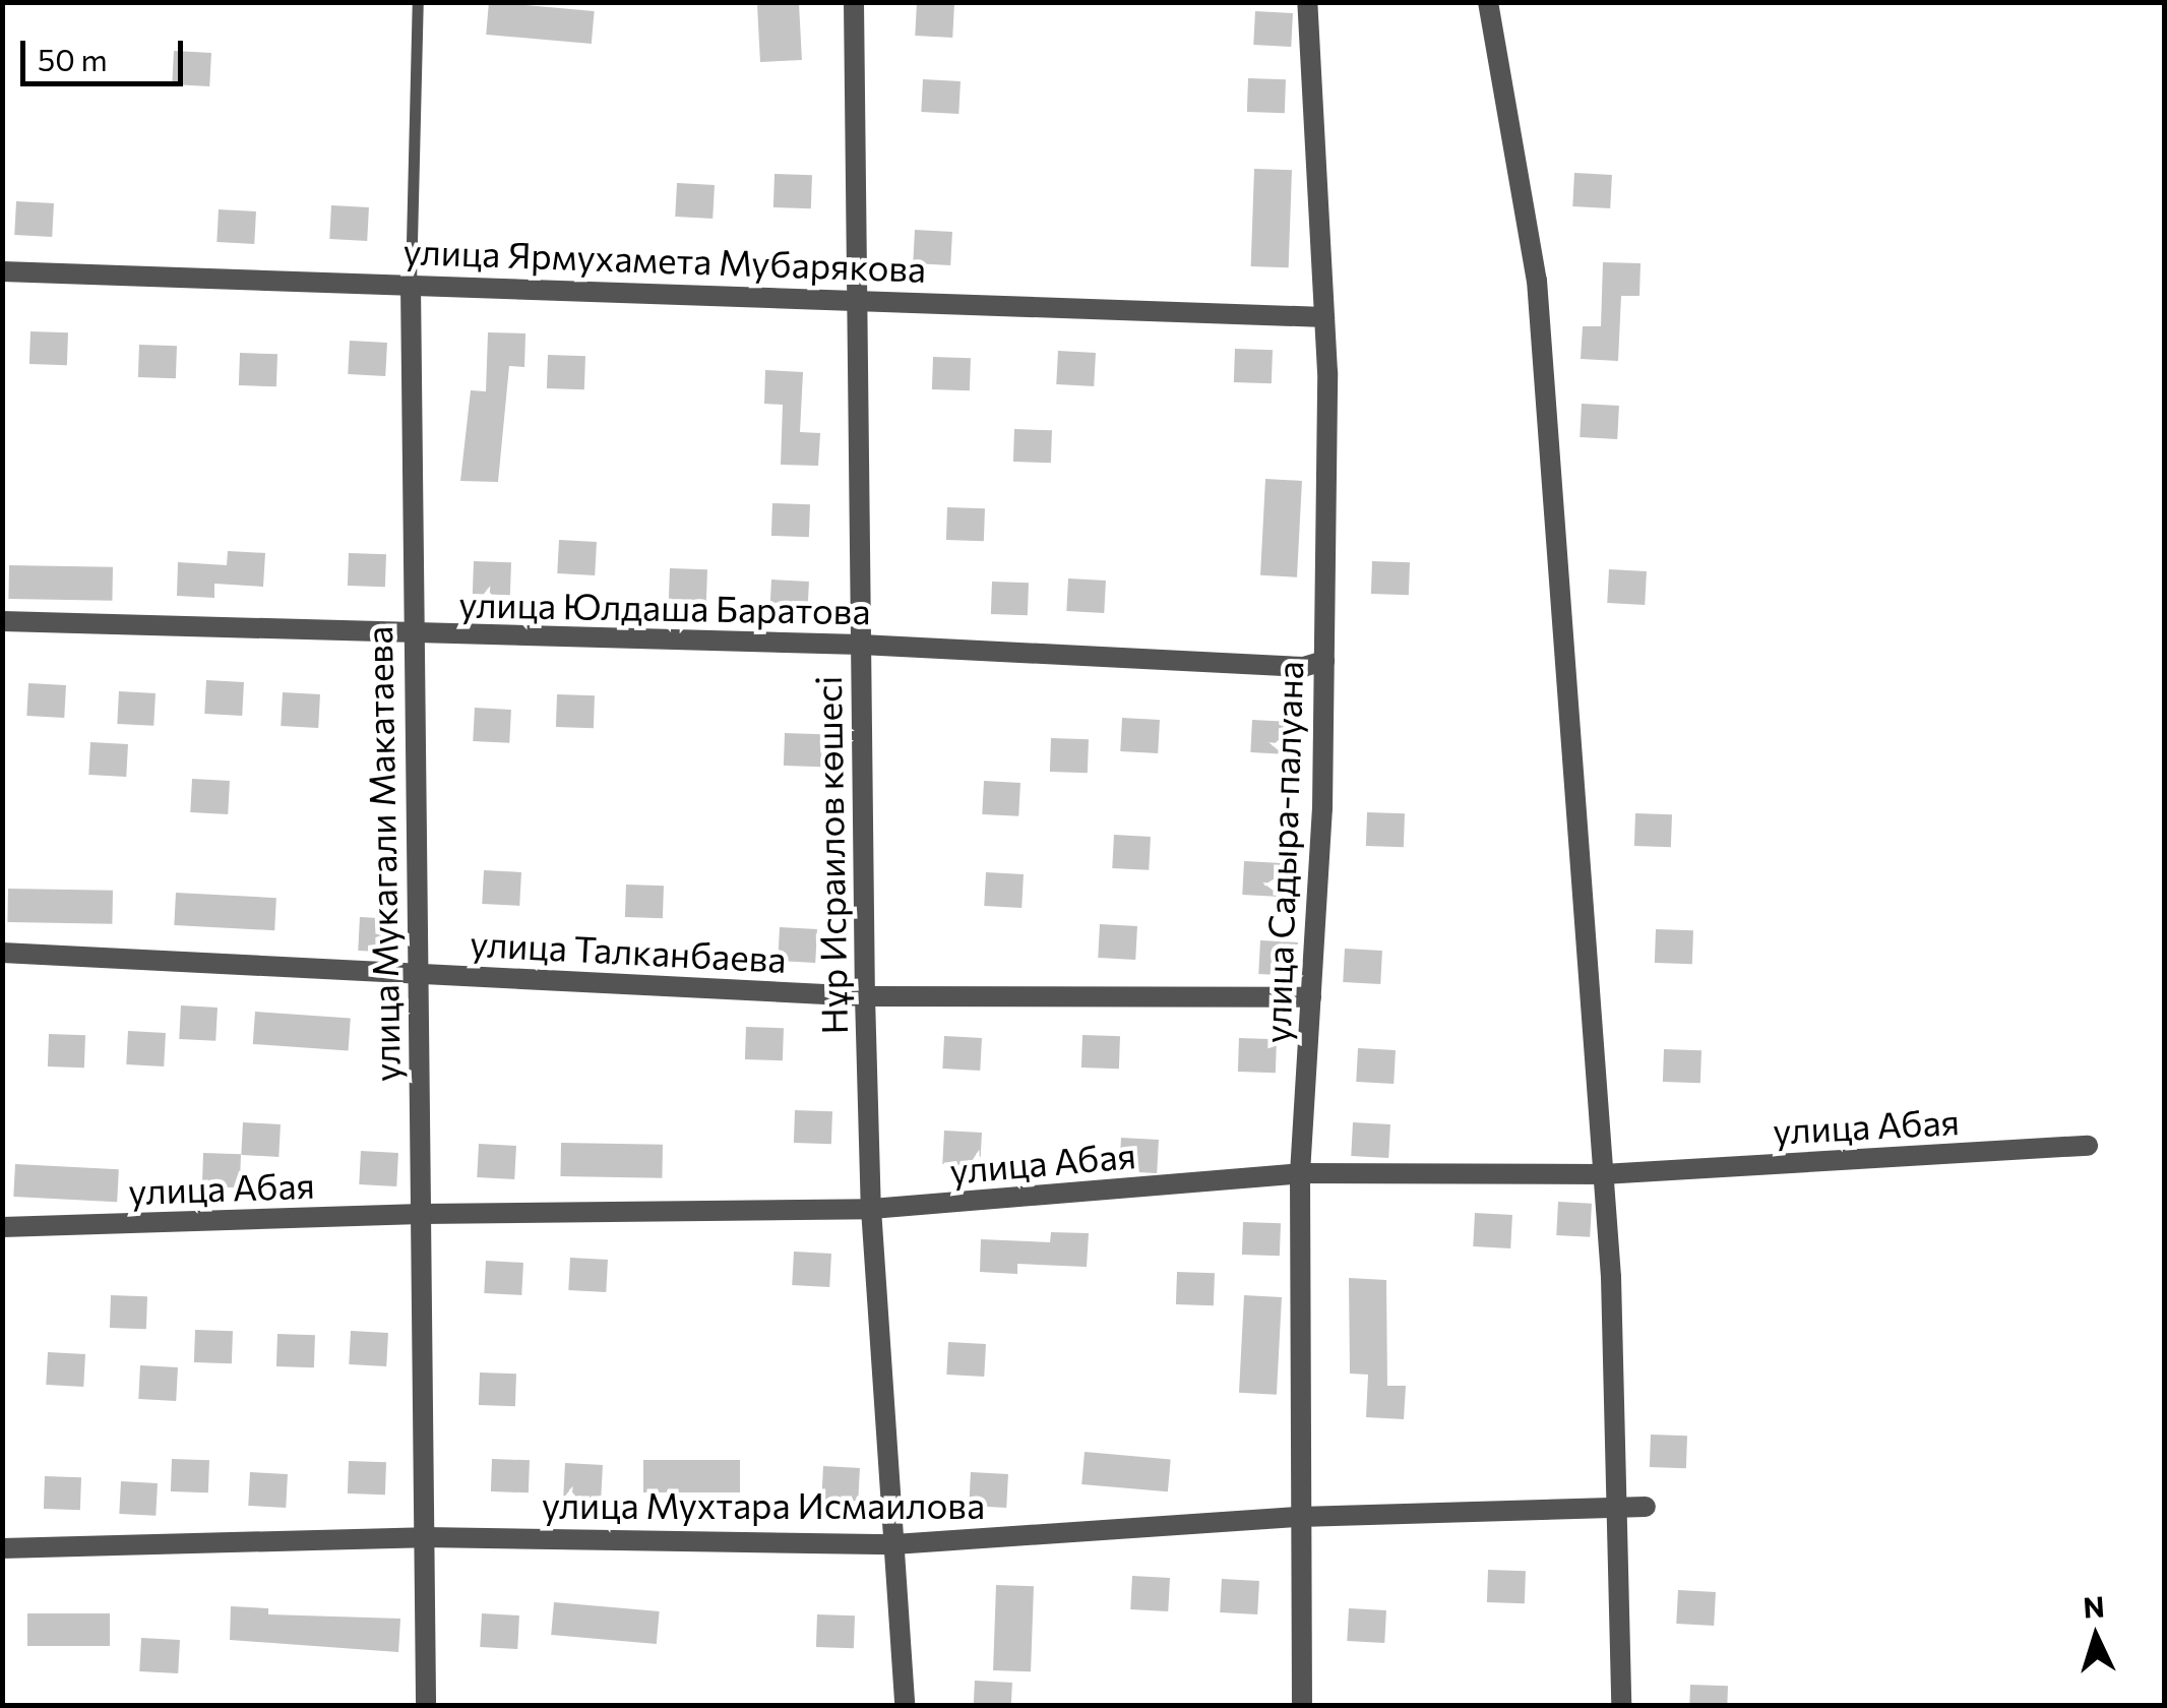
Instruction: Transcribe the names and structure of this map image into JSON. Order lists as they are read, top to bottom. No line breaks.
{"streets":{"street":["улица Ярмухамета Мубарякова","улица Юлдаша Баратова","улица Садыра-палуана","улица Мукагали Макатаева","Нұр Исраилов көшесі","улица Талканбаева","улица Абая","улица Мухтара Исмаилова"]},"crossings":[["улица Ярмухамета Мубарякова","улица Садыра-палуана"],["улица Ярмухамета Мубарякова","улица Мукагали Макатаева"],["улица Ярмухамета Мубарякова","Нұр Исраилов көшесі"],["улица Юлдаша Баратова","улица Садыра-палуана"],["улица Юлдаша Баратова","улица Мукагали Макатаева"],["улица Юлдаша Баратова","Нұр Исраилов көшесі"],["улица Садыра-палуана","улица Талканбаева"],["улица Садыра-палуана","улица Абая"],["улица Садыра-палуана","улица Мухтара Исмаилова"],["улица Мукагали Макатаева","улица Талканбаева"],["улица Мукагали Макатаева","улица Абая"],["улица Мукагали Макатаева","улица Мухтара Исмаилова"],["Нұр Исраилов көшесі","улица Талканбаева"],["Нұр Исраилов көшесі","улица Абая"],["Нұр Исраилов көшесі","улица Мухтара Исмаилова"]],"scale_bar":"50 m","north":"top"}
